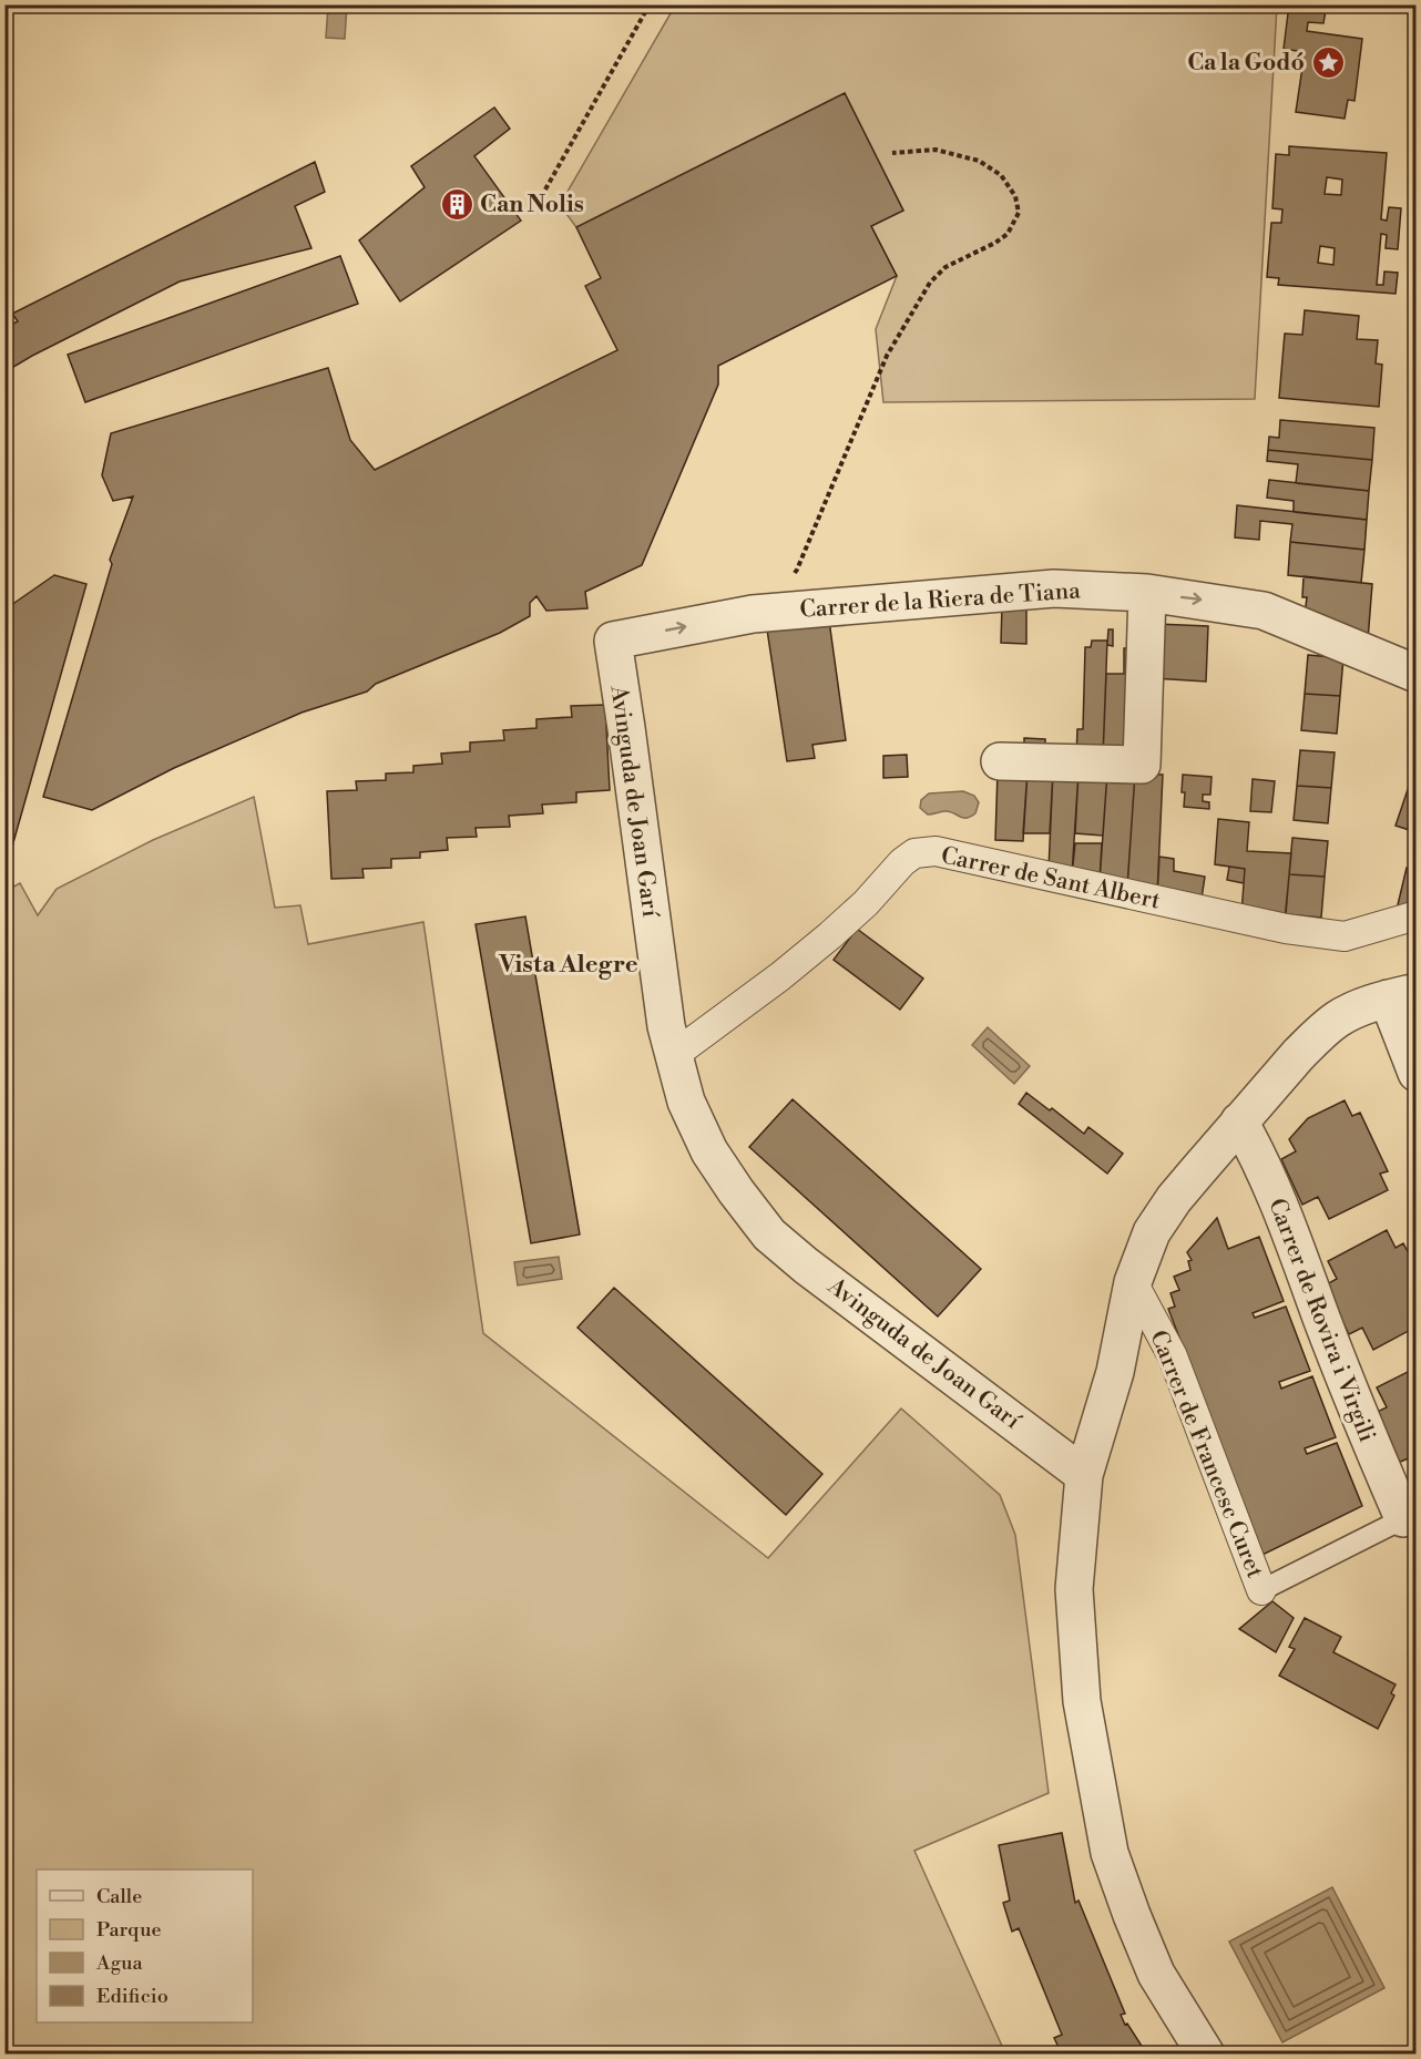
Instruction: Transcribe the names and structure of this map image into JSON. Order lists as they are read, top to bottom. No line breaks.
{"streets":{"street":["Carrer de la Riera de Tiana","Avinguda de Joan Garí","Carrer de Sant Albert","Carrer de Rovira i Virgili","Carrer de Francesc Curet"]},"crossings":[["Carrer de la Riera de Tiana","Avinguda de Joan Garí"],["Avinguda de Joan Garí","Carrer de Sant Albert"]],"one_way":["Carrer de la Riera de Tiana"],"districts":["Vista Alegre"],"places":{"place":["Ca la Godó"],"building":["Can Nolis"]},"legend":["Calle","Parque","Agua","Edificio"]}
